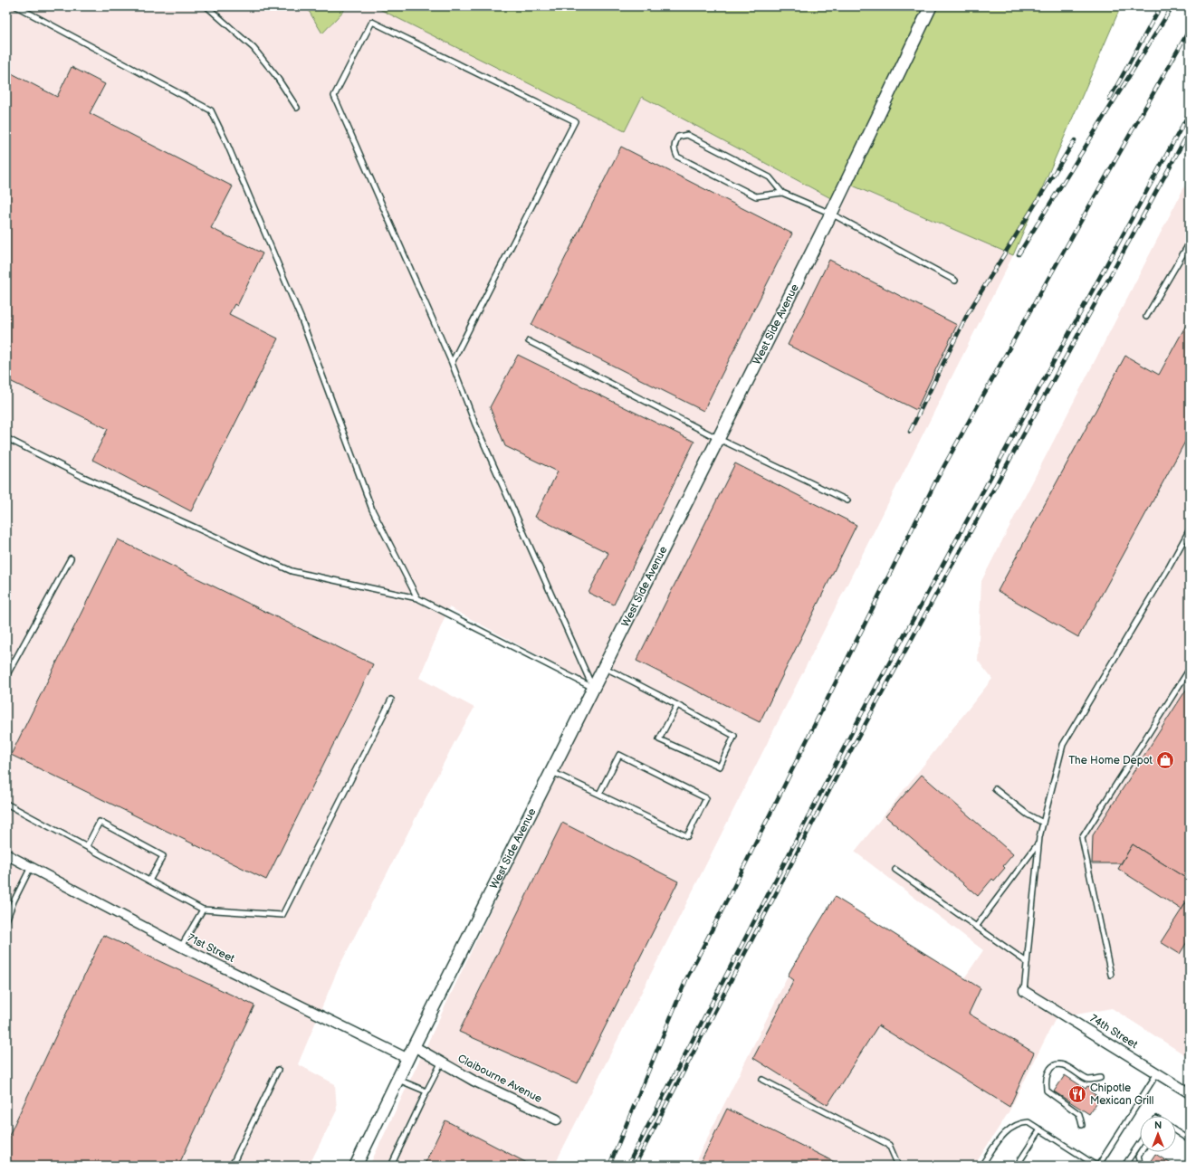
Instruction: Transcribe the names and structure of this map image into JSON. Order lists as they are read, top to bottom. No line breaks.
{"streets":{"street":["West Side Avenue","71st Street","74th Street","Claibourne Avenue"]},"crossings":[["West Side Avenue","71st Street"],["West Side Avenue","Claibourne Avenue"]],"places":{"shop":["The Home Depot"],"restaurant":["Chipotle Mexican Grill"]},"north":"top"}
